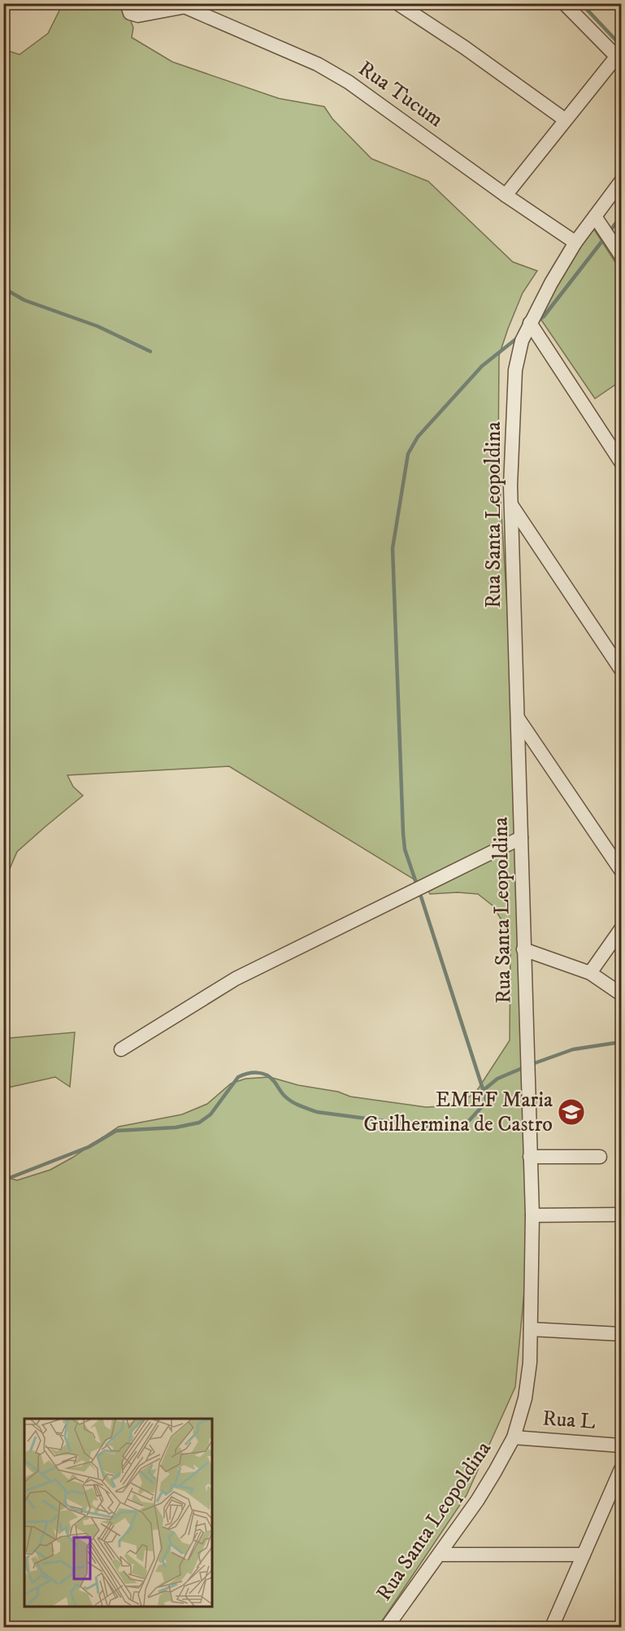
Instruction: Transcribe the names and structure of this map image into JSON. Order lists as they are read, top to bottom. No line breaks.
{"streets":{"street":["Rua Tucum","Rua Santa Leopoldina","Rua L"]},"crossings":[["Rua Tucum","Rua Santa Leopoldina"],["Rua Santa Leopoldina","Rua L"]],"places":{"school or university":["EMEF Maria Guilhermina de Castro"]}}
